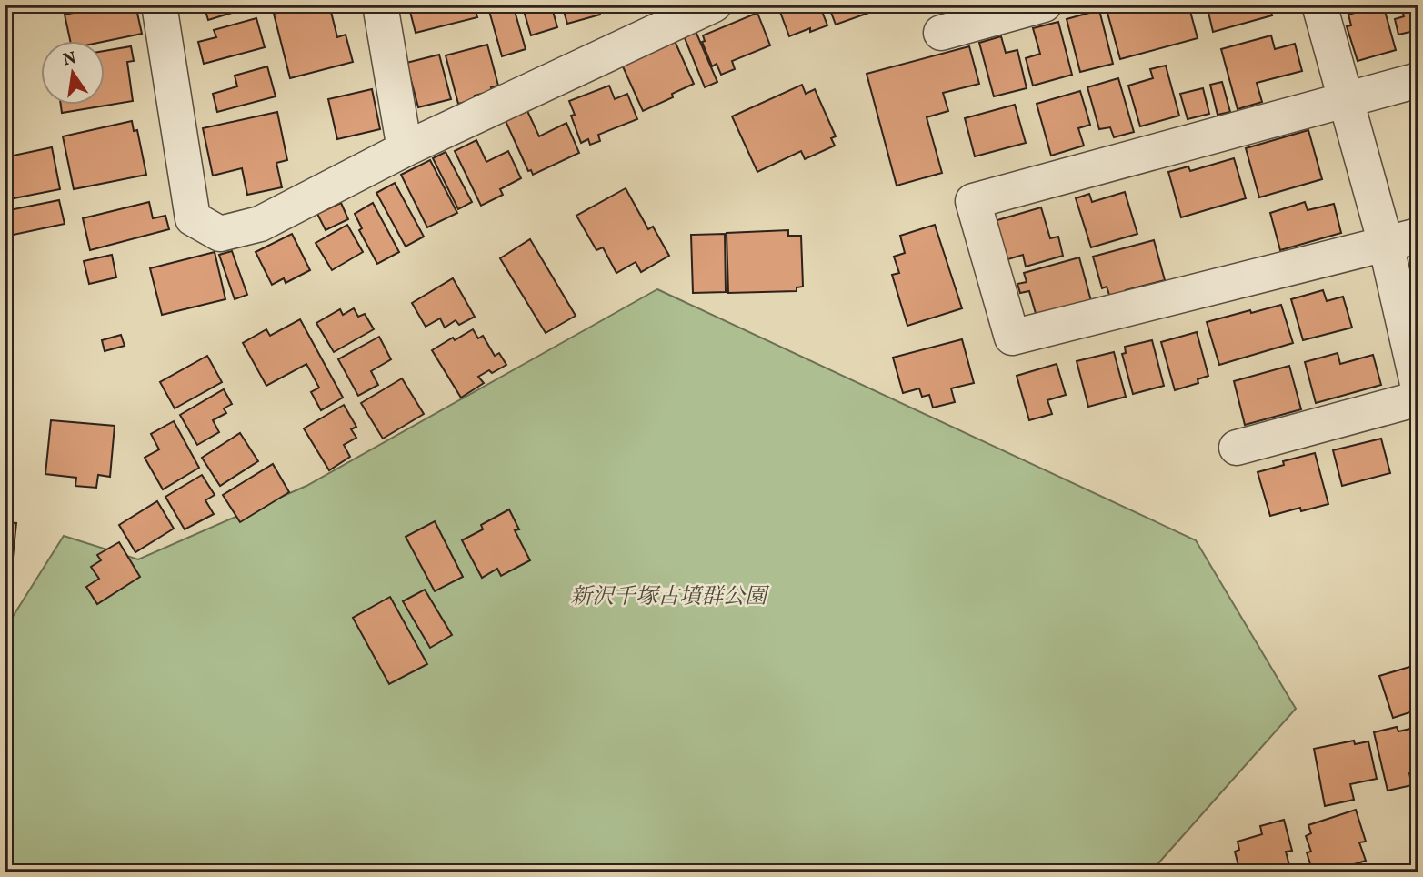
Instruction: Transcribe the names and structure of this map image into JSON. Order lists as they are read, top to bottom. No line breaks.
{"parks":["新沢千塚古墳群公園"],"north":"top"}
